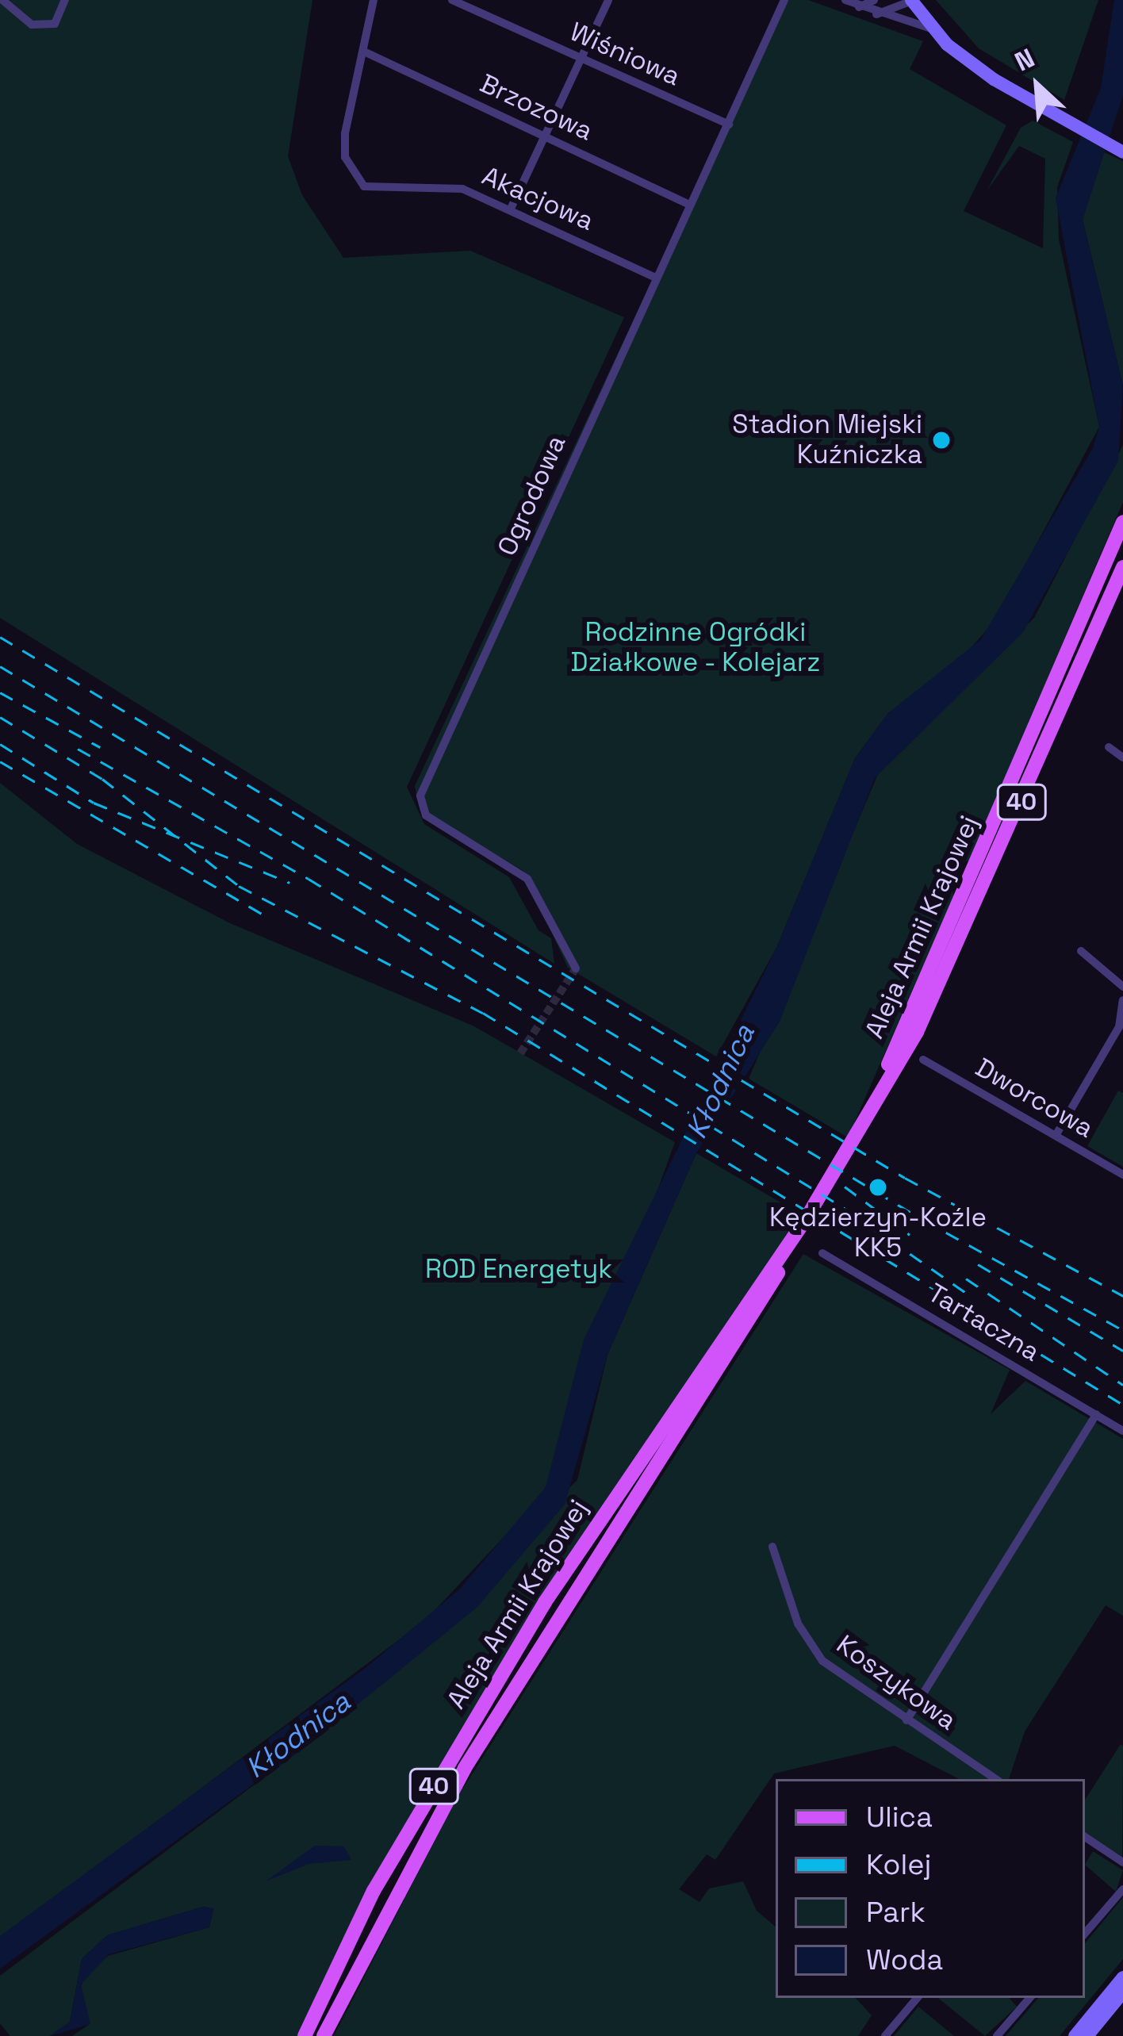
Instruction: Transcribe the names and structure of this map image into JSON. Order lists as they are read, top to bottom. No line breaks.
{"streets":{"main road":["40","Aleja Armii Krajowej"],"street":["Wiśniowa","Brzozowa","Akacjowa","Ogrodowa","Dworcowa","Tartaczna","Koszykowa"]},"crossings":[["Wiśniowa","Ogrodowa"],["Brzozowa","Akacjowa"],["Brzozowa","Ogrodowa"],["Akacjowa","Ogrodowa"]],"water":["Kłodnica"],"parks":["Rodzinne Ogródki Działkowe - Kolejarz","ROD Energetyk"],"places":["Stadion Miejski Kuźniczka","Kędzierzyn-Koźle KK5"],"legend":["Ulica","Kolej","Park","Woda"],"north":"top left"}
